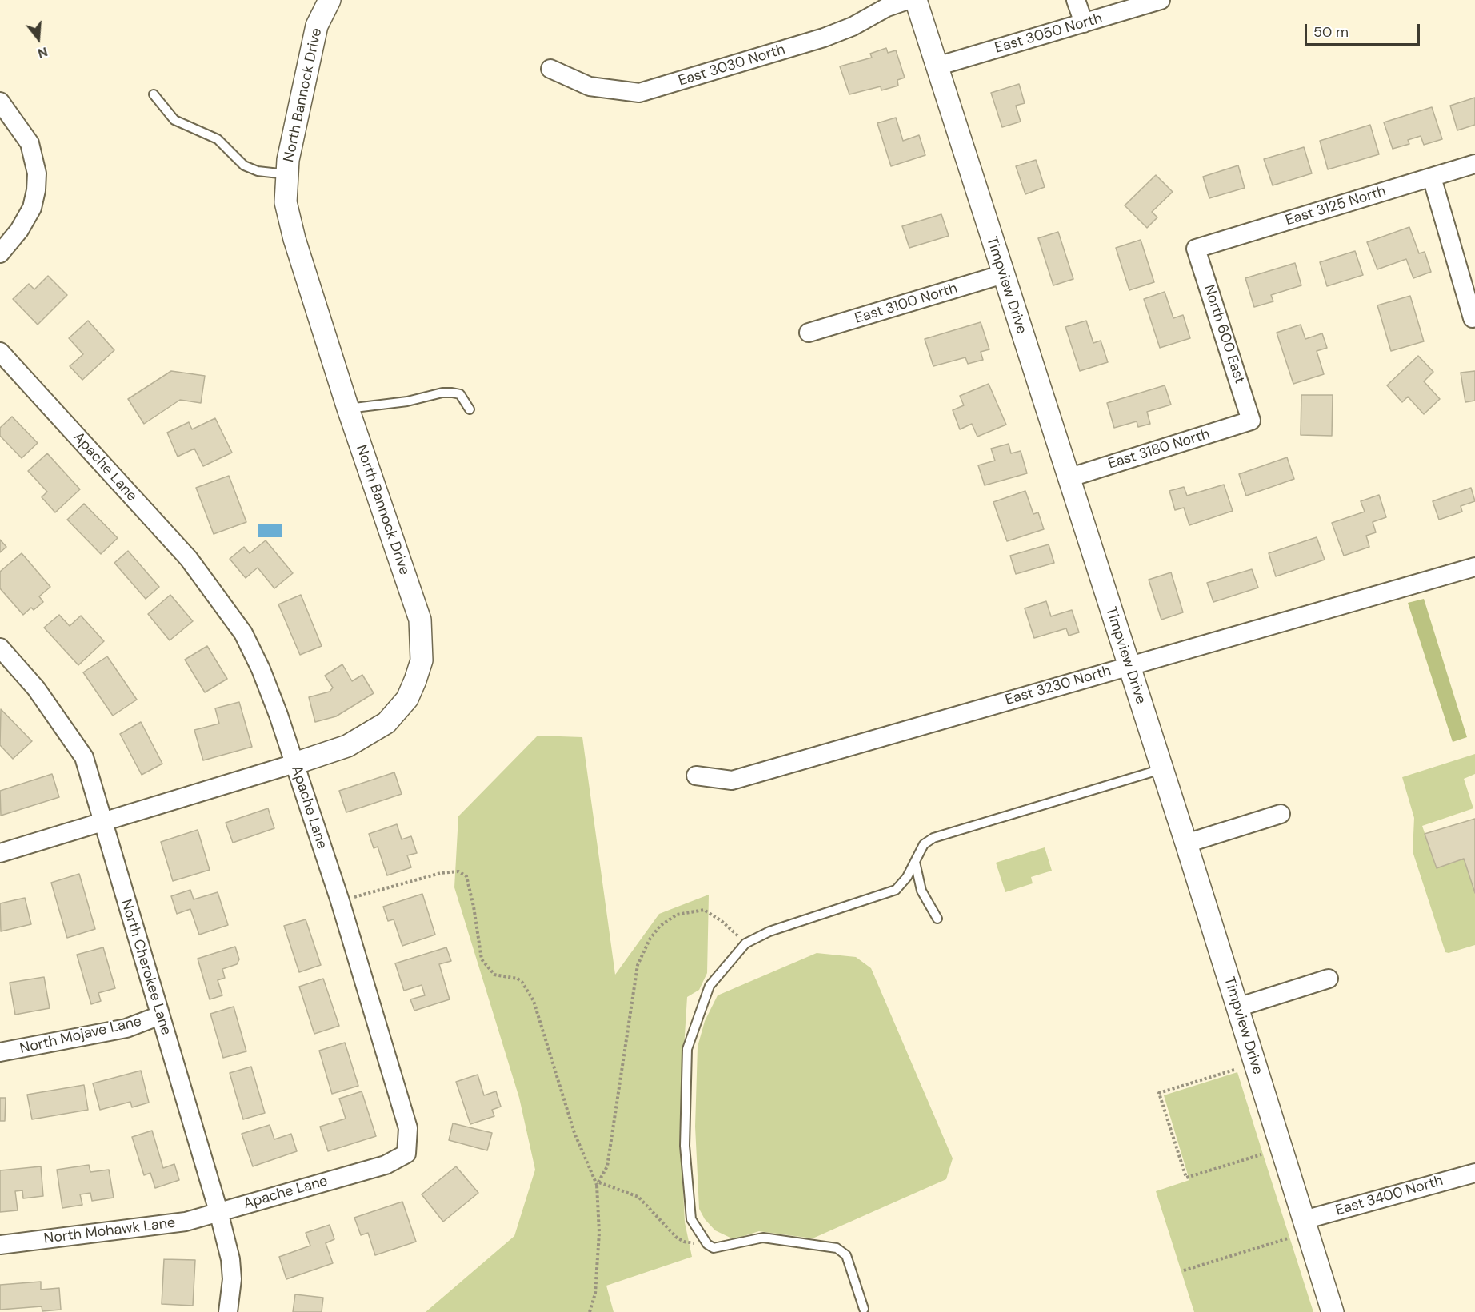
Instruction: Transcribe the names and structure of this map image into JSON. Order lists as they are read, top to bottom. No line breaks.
{"streets":{"street":["East 3050 North","East 3030 North","North Bannock Drive","East 3125 North","Timpview Drive","East 3100 North","North 600 East","East 3180 North","Apache Lane","East 3230 North","North Cherokee Lane","North Mojave Lane","East 3400 North","North Mohawk Lane"]},"crossings":[["East 3050 North","Timpview Drive"],["North Bannock Drive","Apache Lane"],["North Bannock Drive","North Cherokee Lane"],["East 3125 North","North 600 East"],["Timpview Drive","East 3100 North"],["Timpview Drive","East 3180 North"],["Timpview Drive","East 3230 North"],["Timpview Drive","East 3400 North"],["North 600 East","East 3180 North"],["Apache Lane","North Cherokee Lane"],["Apache Lane","North Mohawk Lane"],["North Cherokee Lane","North Mojave Lane"],["North Cherokee Lane","North Mohawk Lane"]],"scale_bar":"50 m","north":"bottom"}
